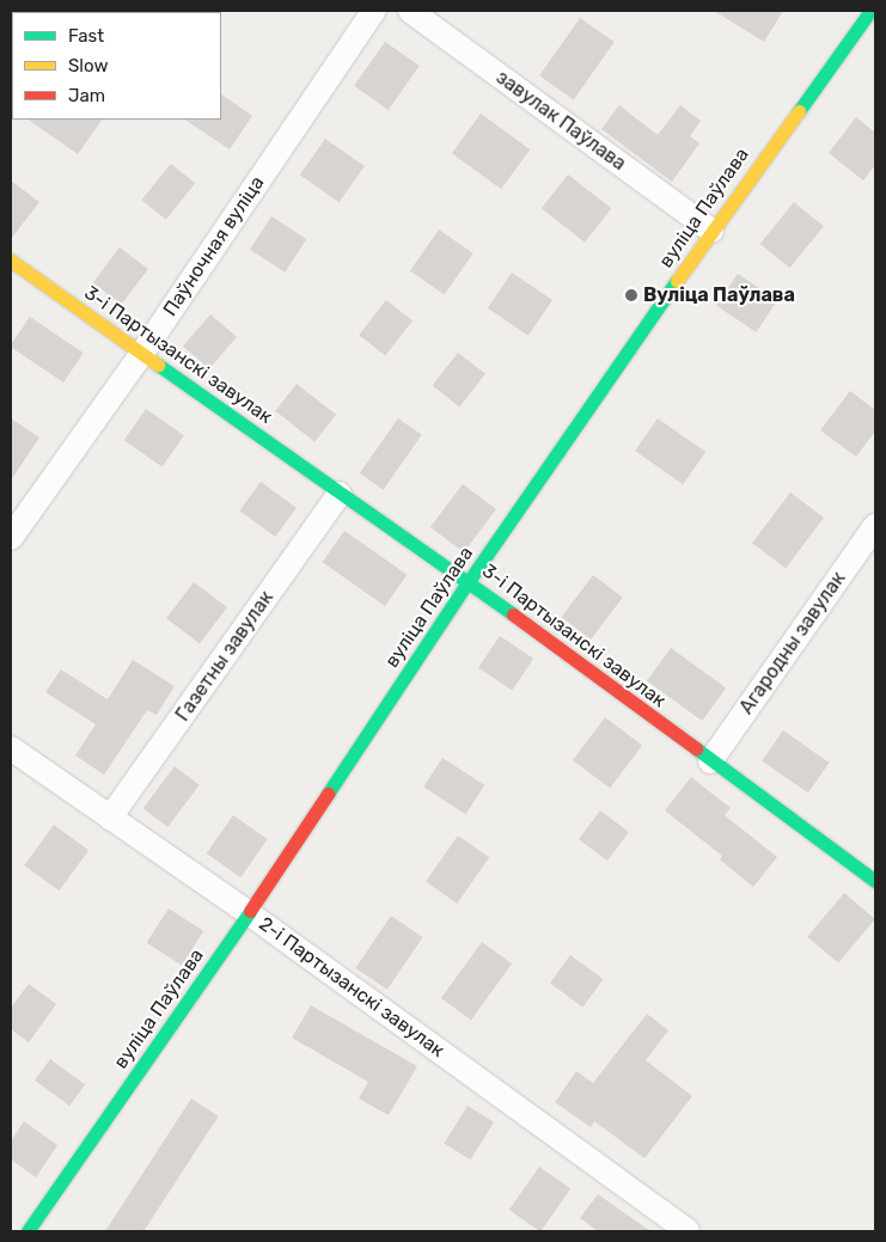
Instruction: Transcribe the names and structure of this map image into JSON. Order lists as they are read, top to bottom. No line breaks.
{"streets":{"street":["завулак Паўлава","вуліца Паўлава","Паўночная вуліца","3-і Партызанскі завулак","Агародны завулак","Газетны завулак","2-і Партызанскі завулак"]},"crossings":[["завулак Паўлава","вуліца Паўлава"],["вуліца Паўлава","3-і Партызанскі завулак"],["вуліца Паўлава","2-і Партызанскі завулак"],["Паўночная вуліца","3-і Партызанскі завулак"],["3-і Партызанскі завулак","Агародны завулак"],["3-і Партызанскі завулак","Газетны завулак"],["Газетны завулак","2-і Партызанскі завулак"]],"places":["Вуліца Паўлава"],"legend":["Fast","Slow","Jam"]}
